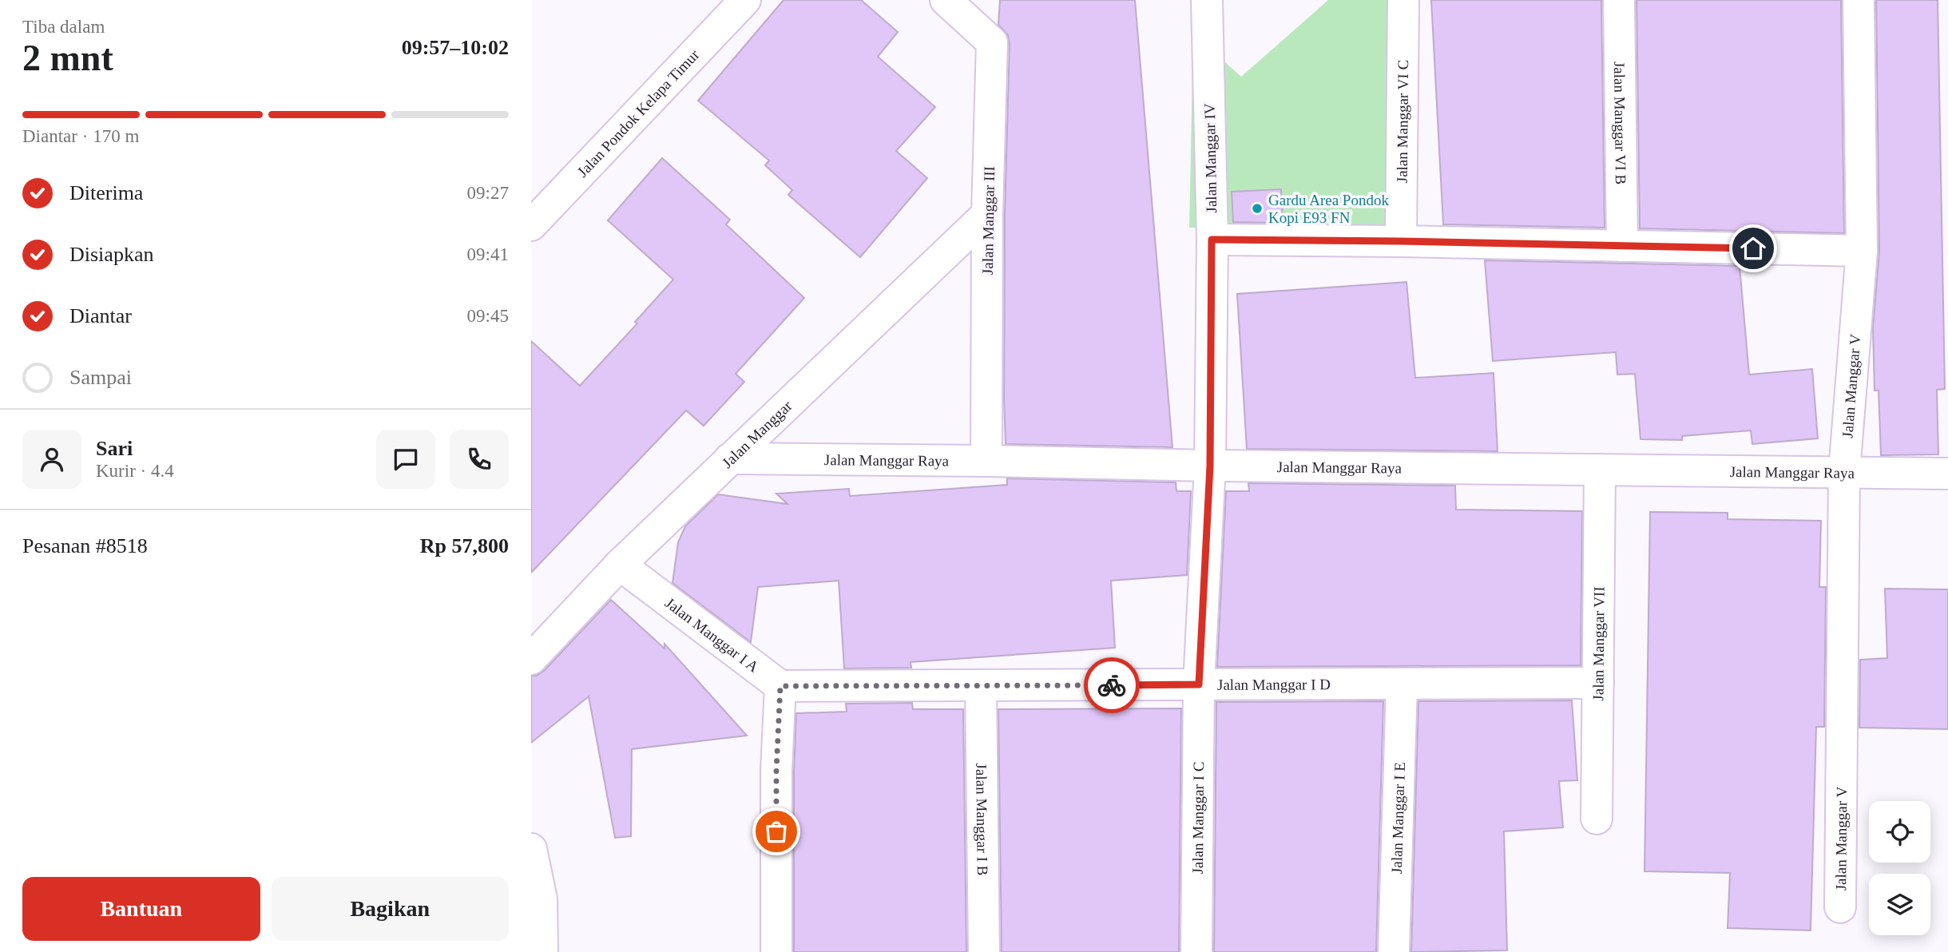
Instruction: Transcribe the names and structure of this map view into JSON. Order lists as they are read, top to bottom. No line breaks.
{"streets":{"street":["Jalan Pondok Kelapa Timur","Jalan Manggar VI C","Jalan Manggar VI B","Jalan Manggar IV","Jalan Manggar III","Jalan Manggar V","Jalan Manggar","Jalan Manggar Raya","Jalan Manggar I A","Jalan Manggar VII","Jalan Manggar I D","Jalan Manggar I C","Jalan Manggar I E","Jalan Manggar I B"]},"crossings":[["Jalan Manggar IV","Jalan Manggar Raya"],["Jalan Manggar IV","Jalan Manggar I D"],["Jalan Manggar IV","Jalan Manggar I C"],["Jalan Manggar III","Jalan Manggar"],["Jalan Manggar III","Jalan Manggar Raya"],["Jalan Manggar V","Jalan Manggar Raya"],["Jalan Manggar","Jalan Manggar Raya"],["Jalan Manggar","Jalan Manggar I A"],["Jalan Manggar Raya","Jalan Manggar VII"],["Jalan Manggar I A","Jalan Manggar I D"],["Jalan Manggar VII","Jalan Manggar I D"],["Jalan Manggar I D","Jalan Manggar I C"],["Jalan Manggar I D","Jalan Manggar I E"],["Jalan Manggar I D","Jalan Manggar I B"]],"places":["Gardu Area Pondok Kopi E93 FN"],"page":{"heading":["2 mnt","Tiba dalam","09:57–10:02"],"panel":["Sari","Kurir · 4.4","Pesanan #8518","Rp 57,800"],"bar":"Diantar · 170 m","list":[["Diterima","09:27"],["Disiapkan","09:41"],["Diantar","09:45"],"Sampai"],"buttons":["Bantuan","Bagikan"]}}
